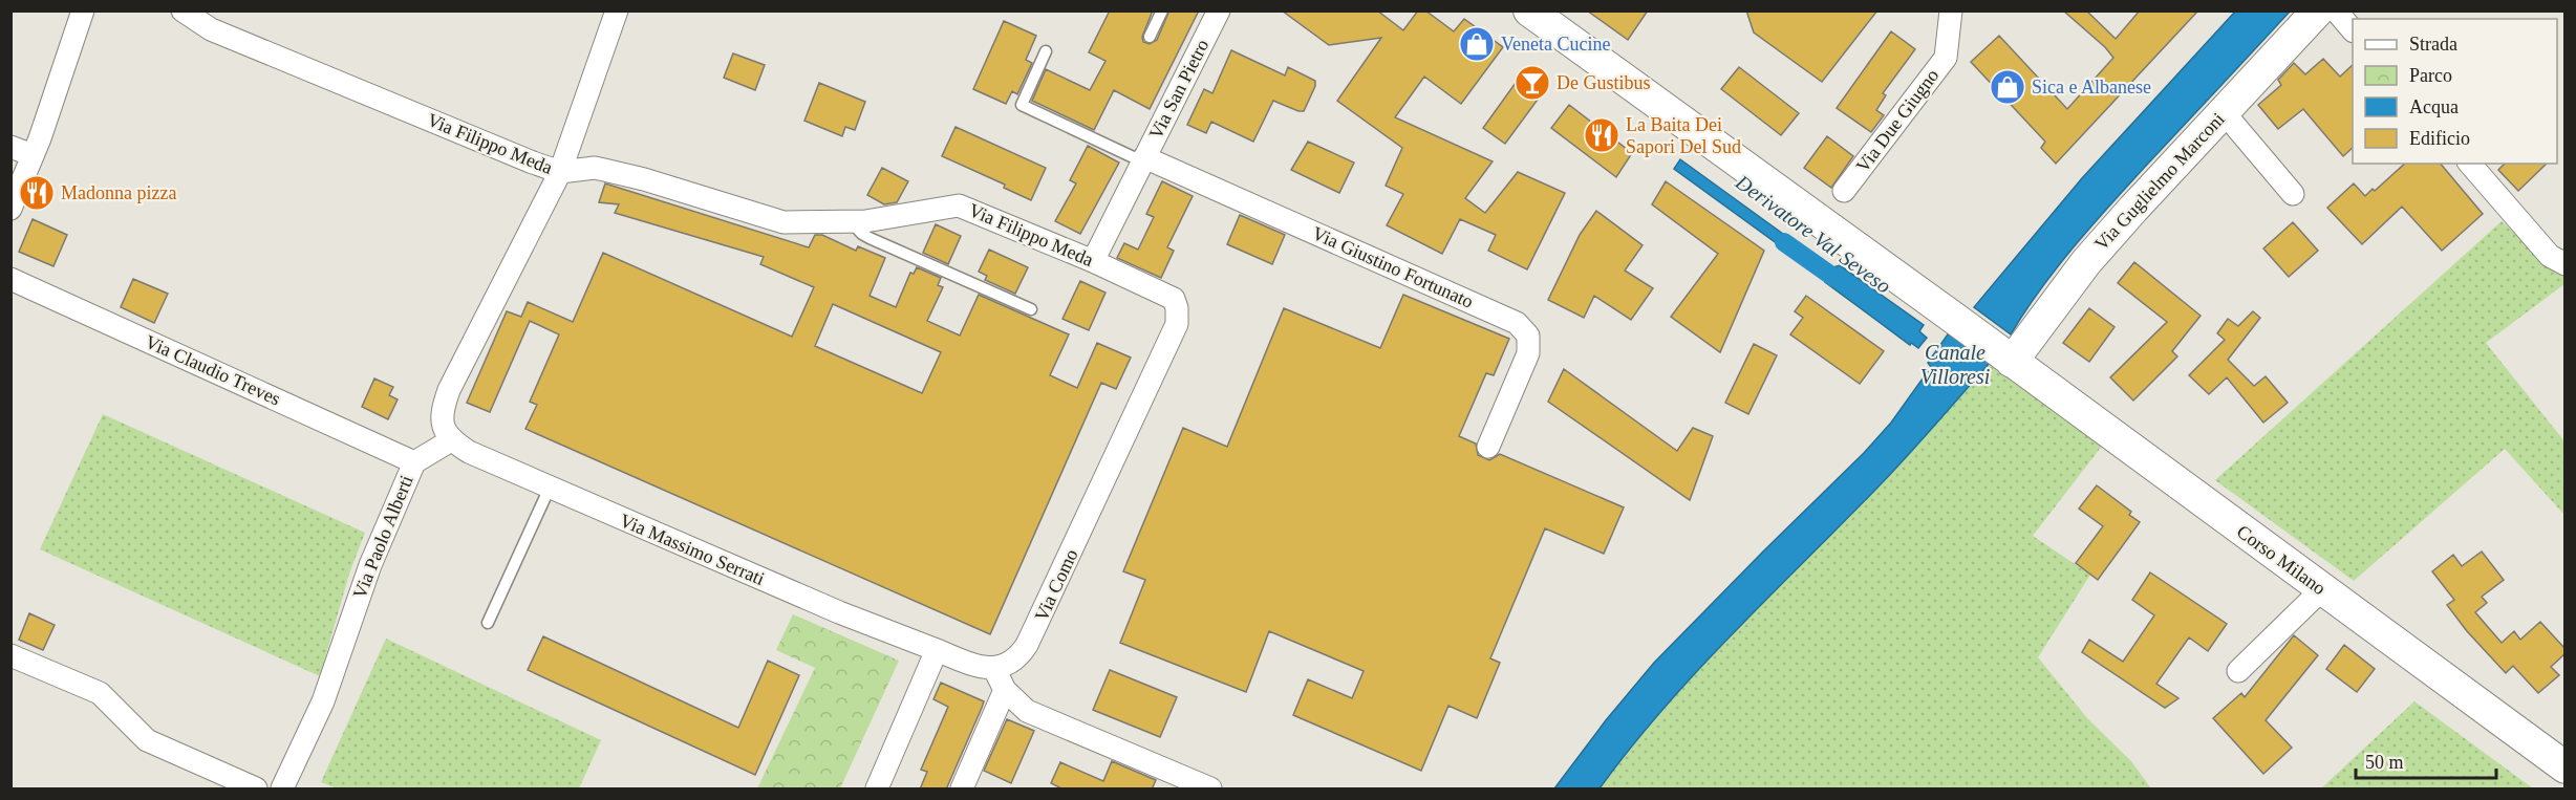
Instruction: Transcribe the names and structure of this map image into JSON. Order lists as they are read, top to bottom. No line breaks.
{"streets":{"main road":["Via Guglielmo Marconi","Corso Milano"],"street":["Via San Pietro","Via Due Giugno","Via Filippo Meda","Via Giustino Fortunato","Via Claudio Treves","Via Paolo Alberti","Via Massimo Serrati","Via Como"]},"crossings":[["Via San Pietro","Via Filippo Meda"],["Via San Pietro","Via Giustino Fortunato"],["Via Filippo Meda","Via Como"],["Via Guglielmo Marconi","Corso Milano"],["Via Claudio Treves","Via Paolo Alberti"],["Via Paolo Alberti","Via Massimo Serrati"]],"water":["Derivatore Val Seveso","Canale Villoresi"],"places":{"shop":["Veneta Cucine","Sica e Albanese"],"bar":["De Gustibus"],"restaurant":["La Baita Dei Sapori Del Sud","Madonna pizza"]},"legend":["Strada","Parco","Acqua","Edificio"],"scale_bar":"50 m"}
